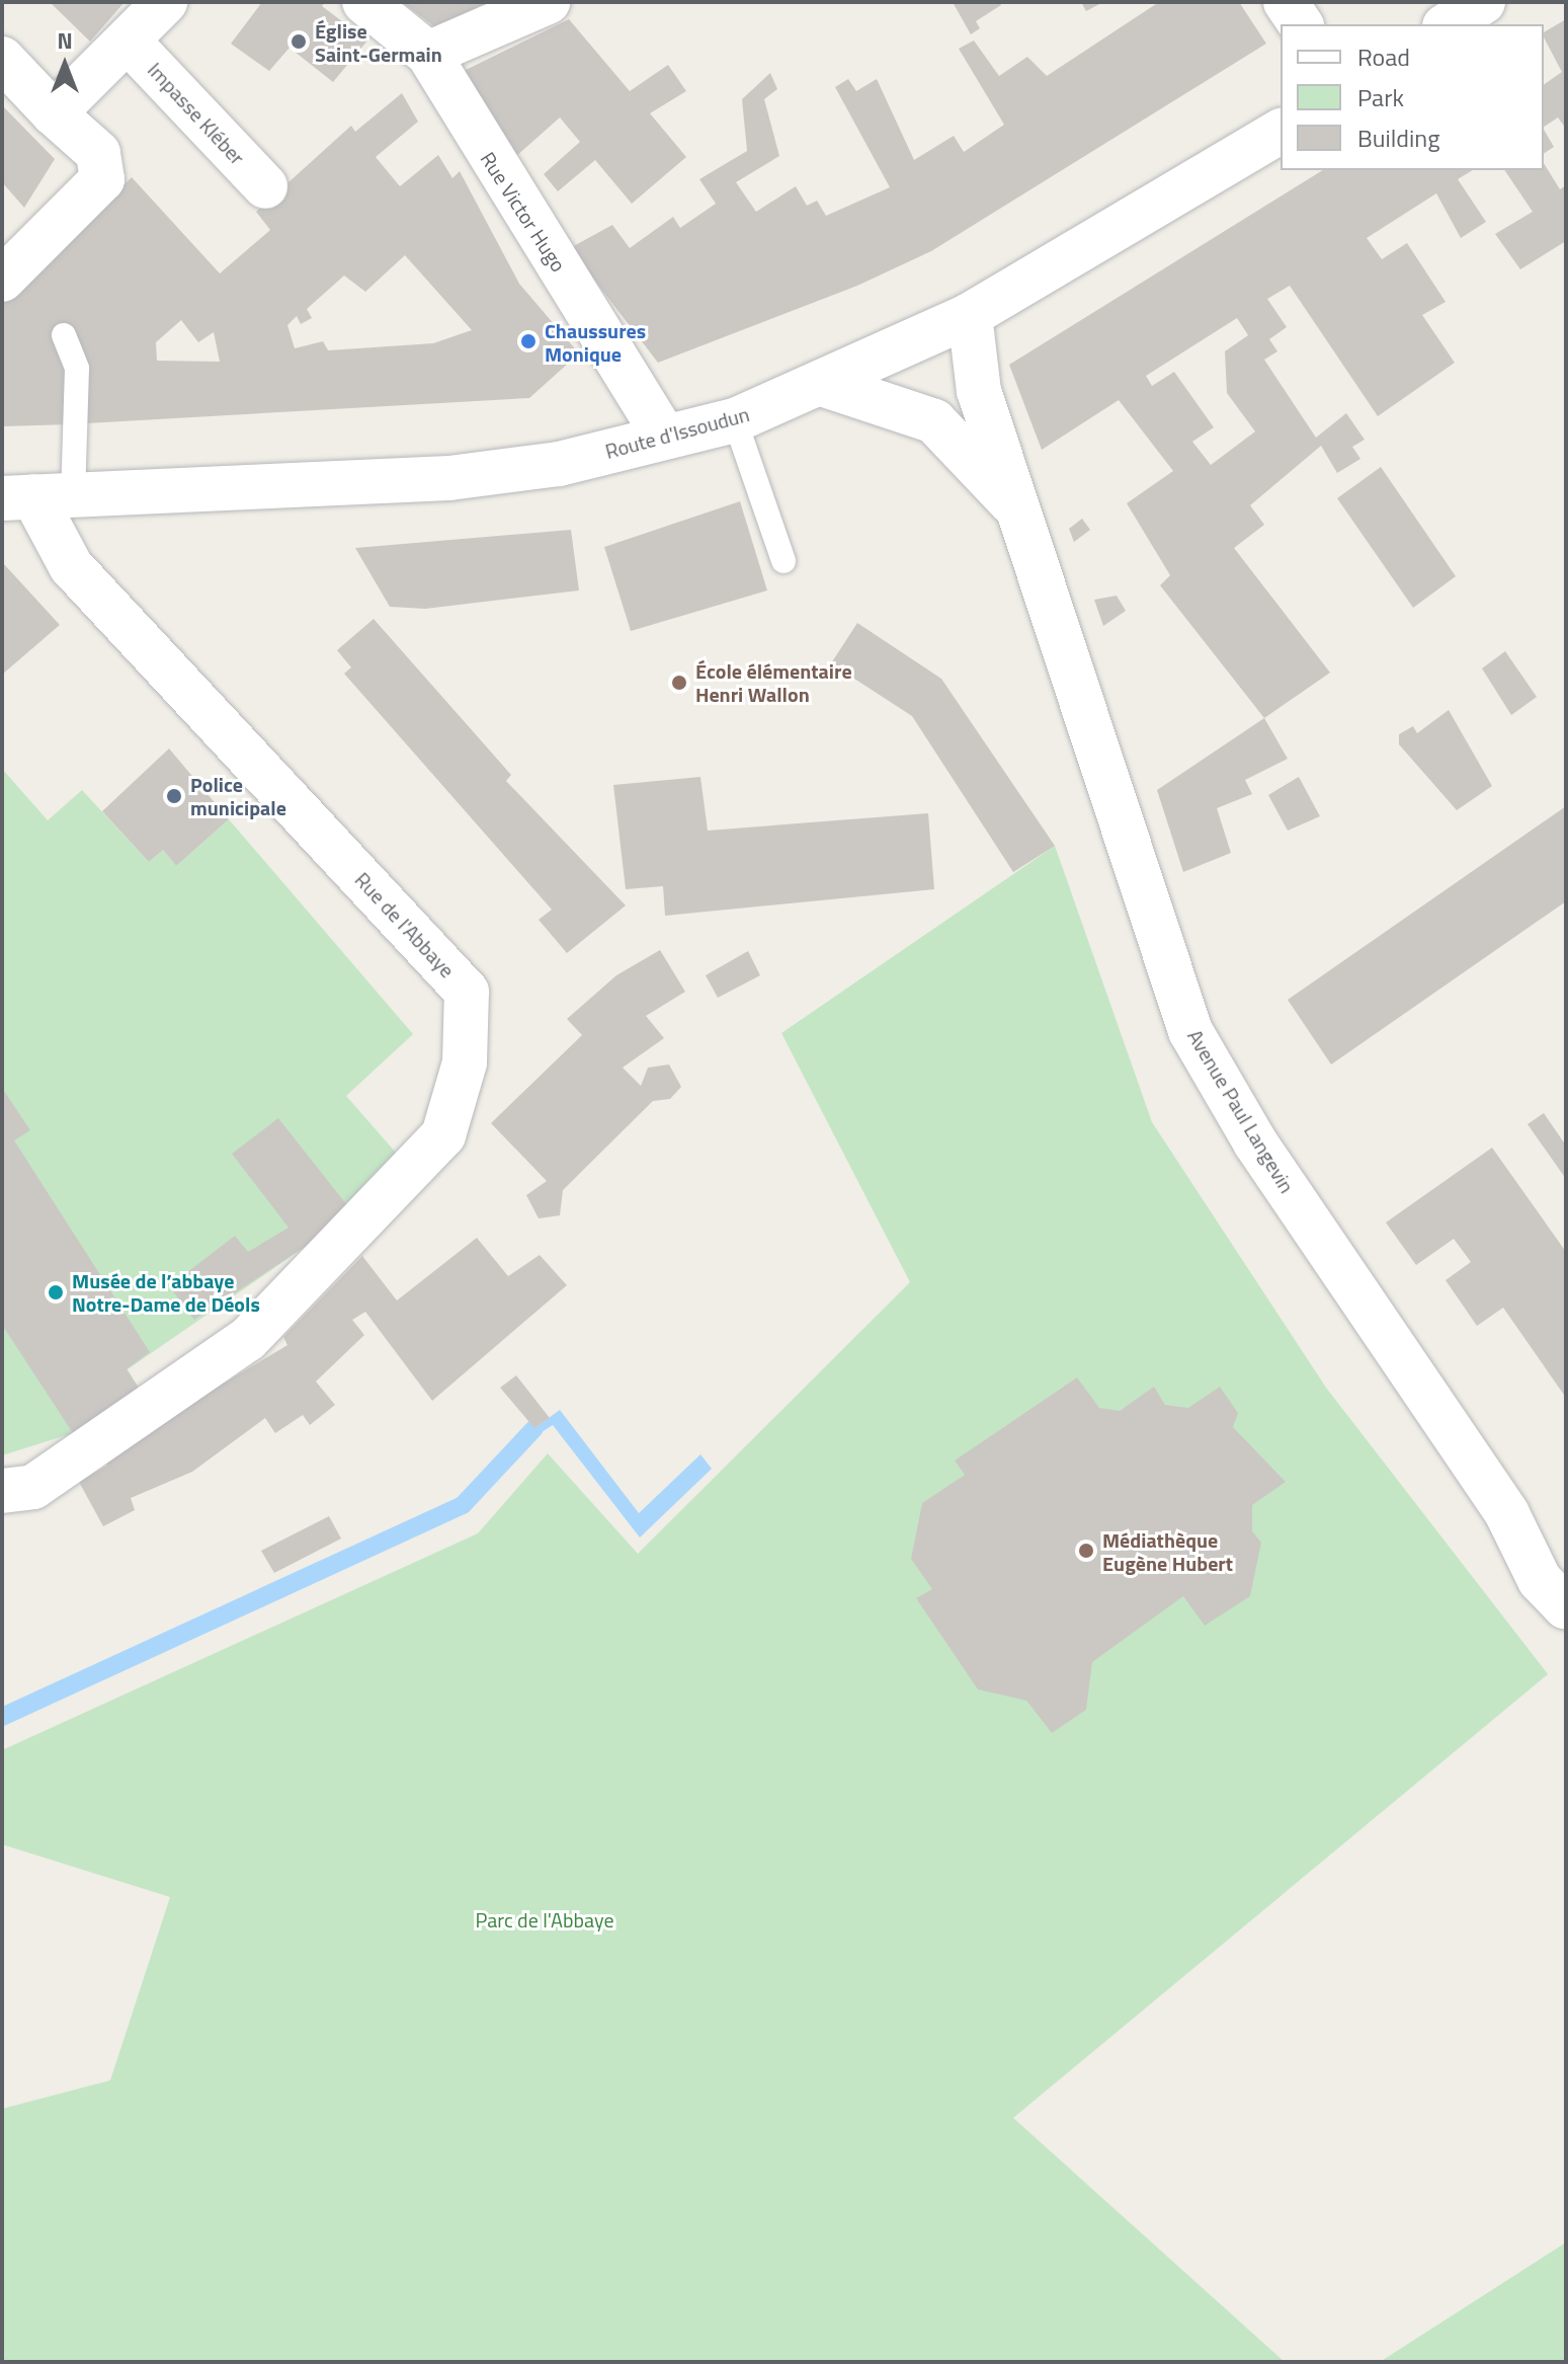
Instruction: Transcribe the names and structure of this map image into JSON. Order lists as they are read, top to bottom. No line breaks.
{"streets":{"street":["Impasse Kléber","Rue Victor Hugo","Route d'Issoudun","Rue de l'Abbaye","Avenue Paul Langevin"]},"crossings":[["Rue Victor Hugo","Route d'Issoudun"],["Route d'Issoudun","Rue de l'Abbaye"],["Route d'Issoudun","Avenue Paul Langevin"]],"parks":["Parc de l'Abbaye"],"places":["Église Saint-Germain","Chaussures Monique","École élémentaire Henri Wallon","Police municipale","Musée de l’abbaye Notre-Dame de Déols","Médiathèque Eugène Hubert"],"legend":["Road","Park","Building"],"north":"top"}
